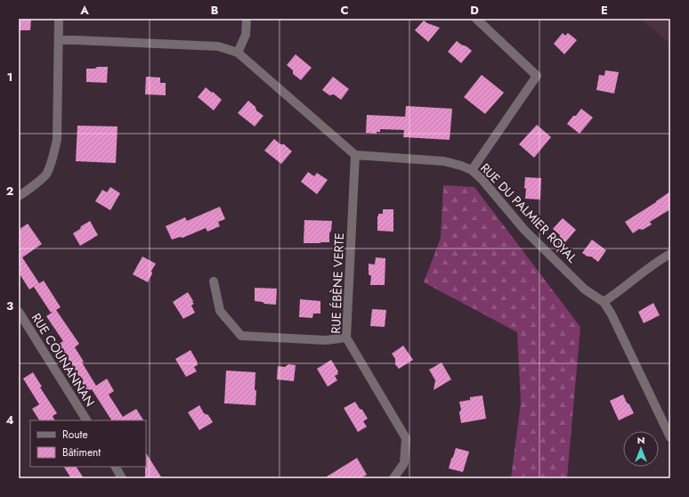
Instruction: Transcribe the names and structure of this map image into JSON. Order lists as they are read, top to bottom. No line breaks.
{"streets":{"street":["RUE DU PALMIER ROYAL","RUE ÉBÈNE VERTE","RUE COUNANNAN"]},"crossings":[["RUE DU PALMIER ROYAL","RUE ÉBÈNE VERTE"]],"legend":["Route","Bâtiment"],"north":"top","grid":{"columns":["A","B","C","D","E"],"rows":["1","2","3","4"]}}
